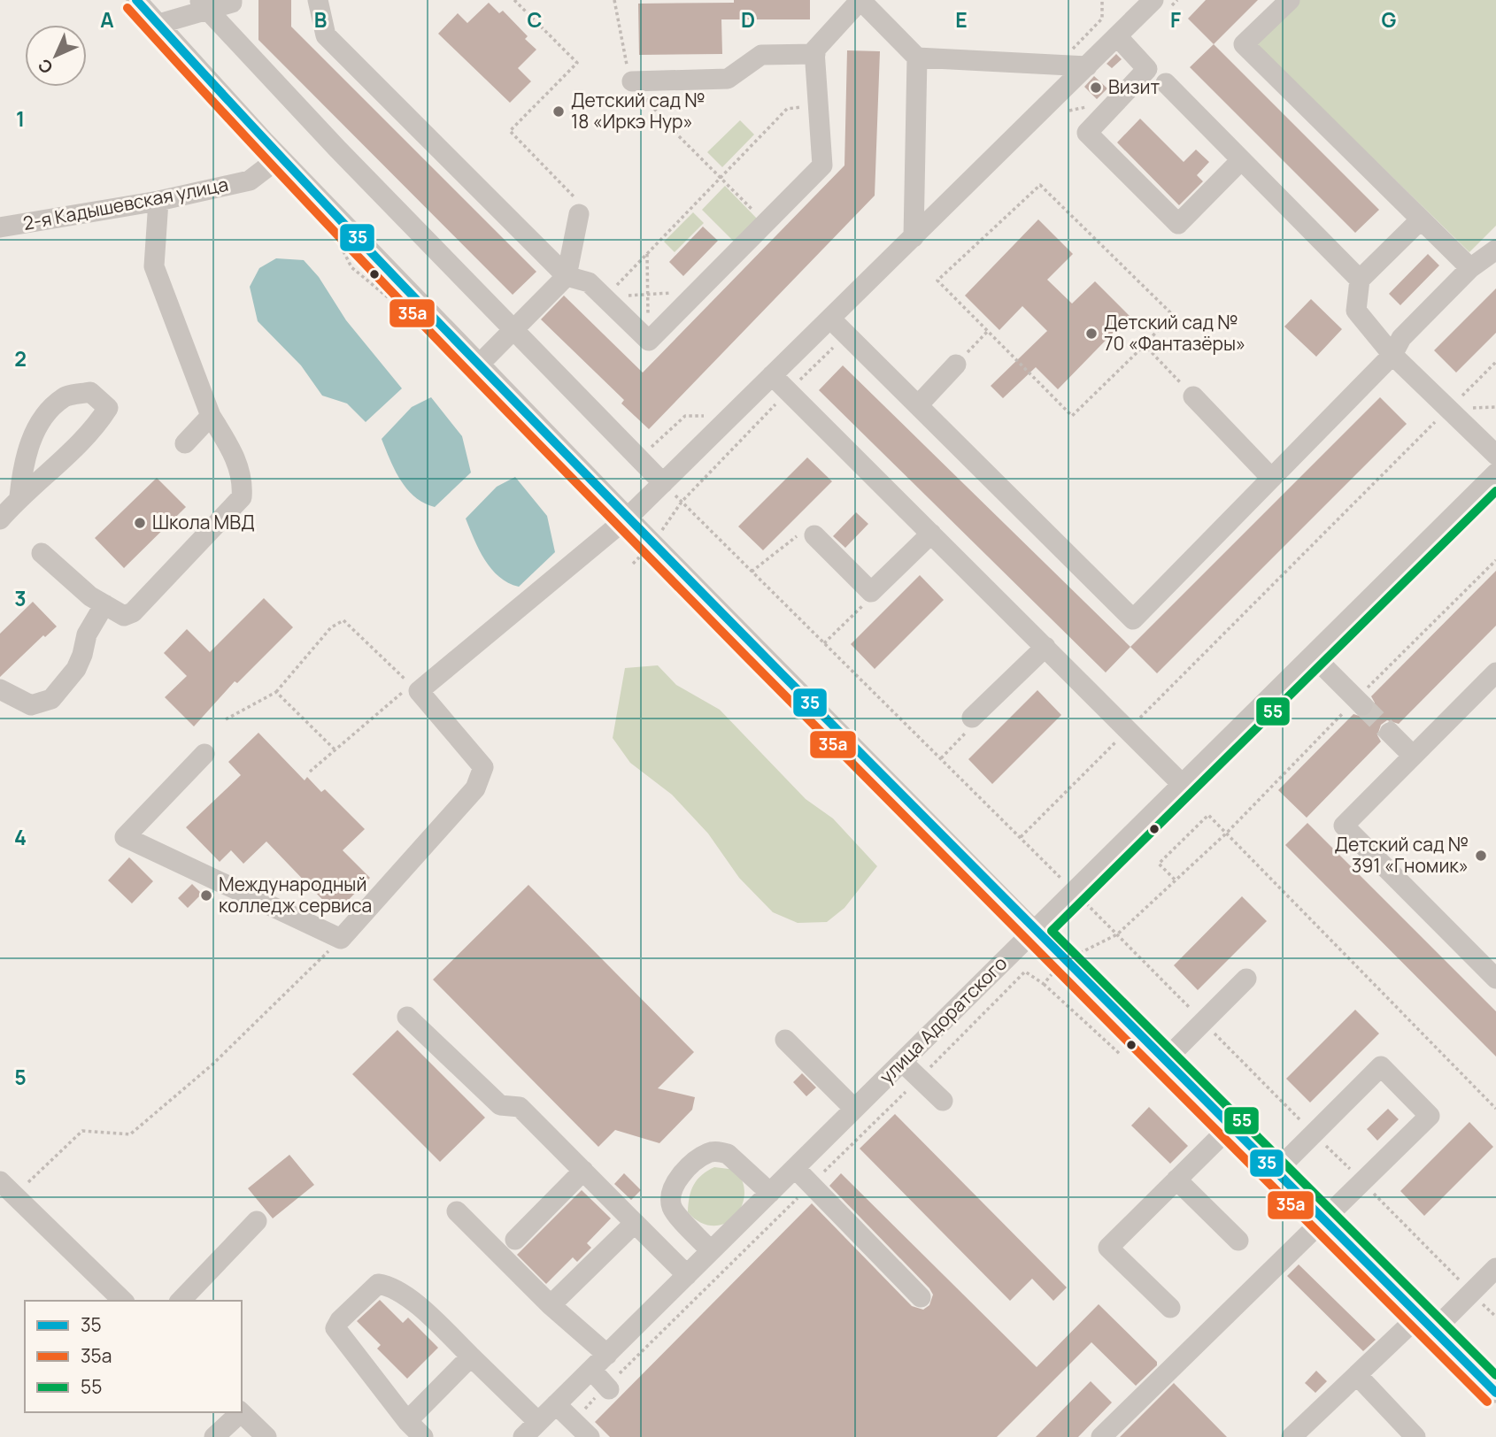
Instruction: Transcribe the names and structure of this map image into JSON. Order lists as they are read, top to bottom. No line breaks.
{"streets":{"street":["2-я Кадышевская улица","улица Адоратского"]},"places":["Визит","Детский сад № 18 «Иркэ Нур»","Детский сад № 70 «Фантазёры»","Школа МВД","Детский сад № 391 «Гномик»","Международный колледж сервиса"],"lines":["transit line 35","transit line 35a","transit line 55"],"legend":["35","35a","55"],"north":"bottom left","grid":{"columns":["A","B","C","D","E","F","G"],"rows":["1","2","3","4","5"]}}
